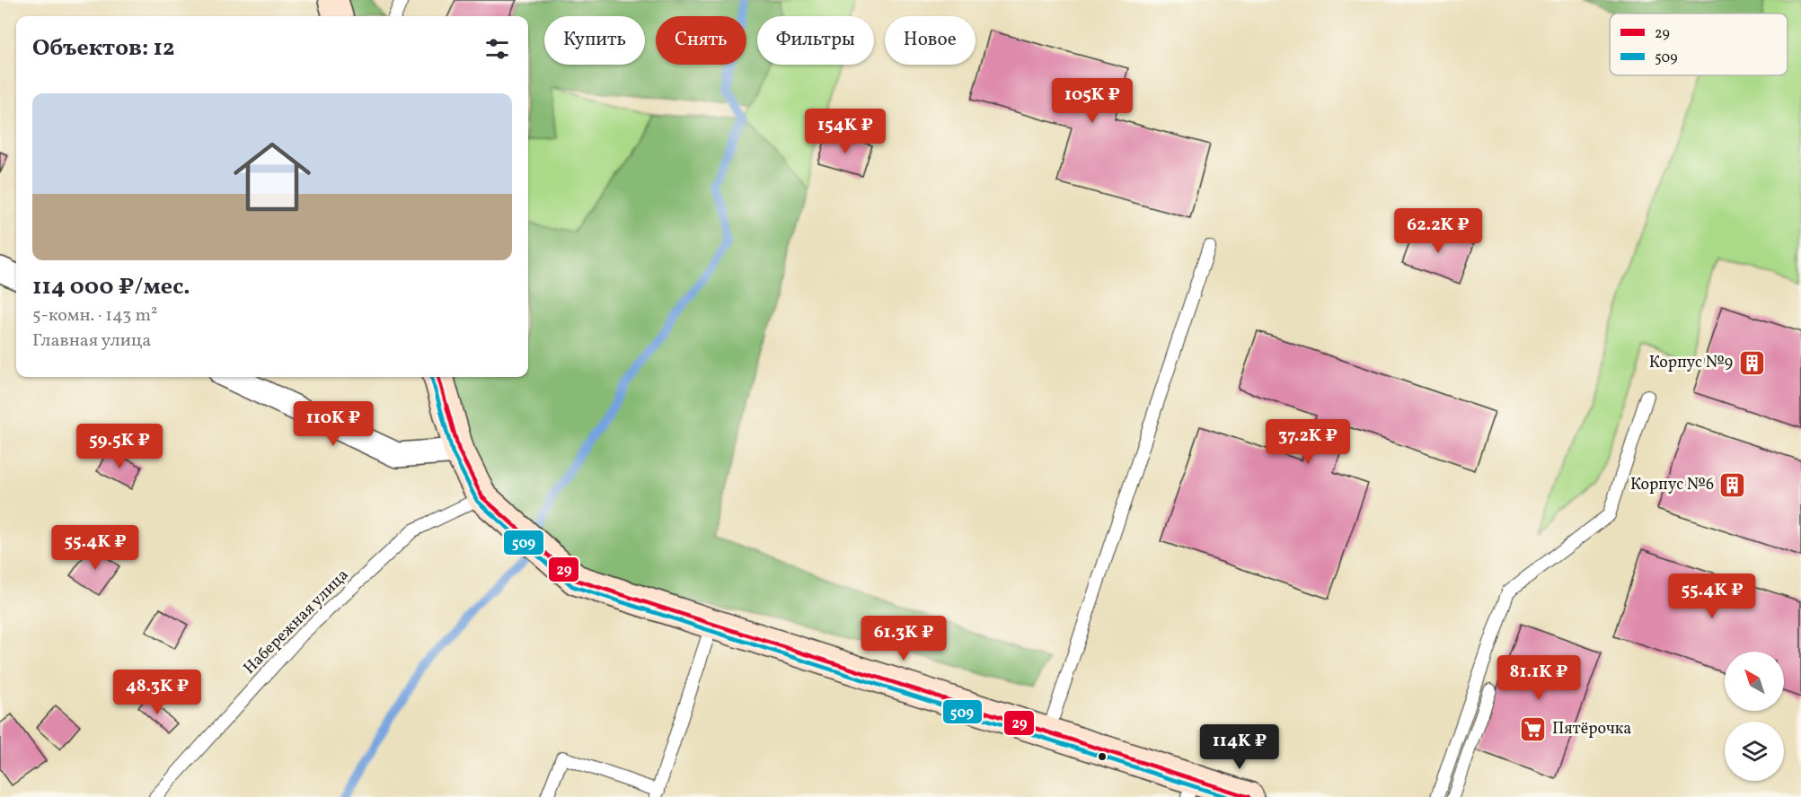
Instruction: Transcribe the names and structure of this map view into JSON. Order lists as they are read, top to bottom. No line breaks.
{"streets":{"lane":["Набережная улица"]},"places":{"building":["Корпус №9","Корпус №6"],"supermarket":["Пятёрочка"]},"lines":["transit line 29","transit line 509"],"legend":["29","509"],"north":"top left","page":{"chip":["Купить","Снять","Фильтры","Новое"],"heading":"Объектов: 12","price":["105K ₽","154K ₽","62.2K ₽","110K ₽","37.2K ₽","59.5K ₽","55.4K ₽","55.4K ₽","61.3K ₽","81.1K ₽","48.3K ₽","114K ₽"],"list":[{"name":"114 000 ₽/мес.","note":"5-комн. · 143 m² · Главная улица"}]}}
